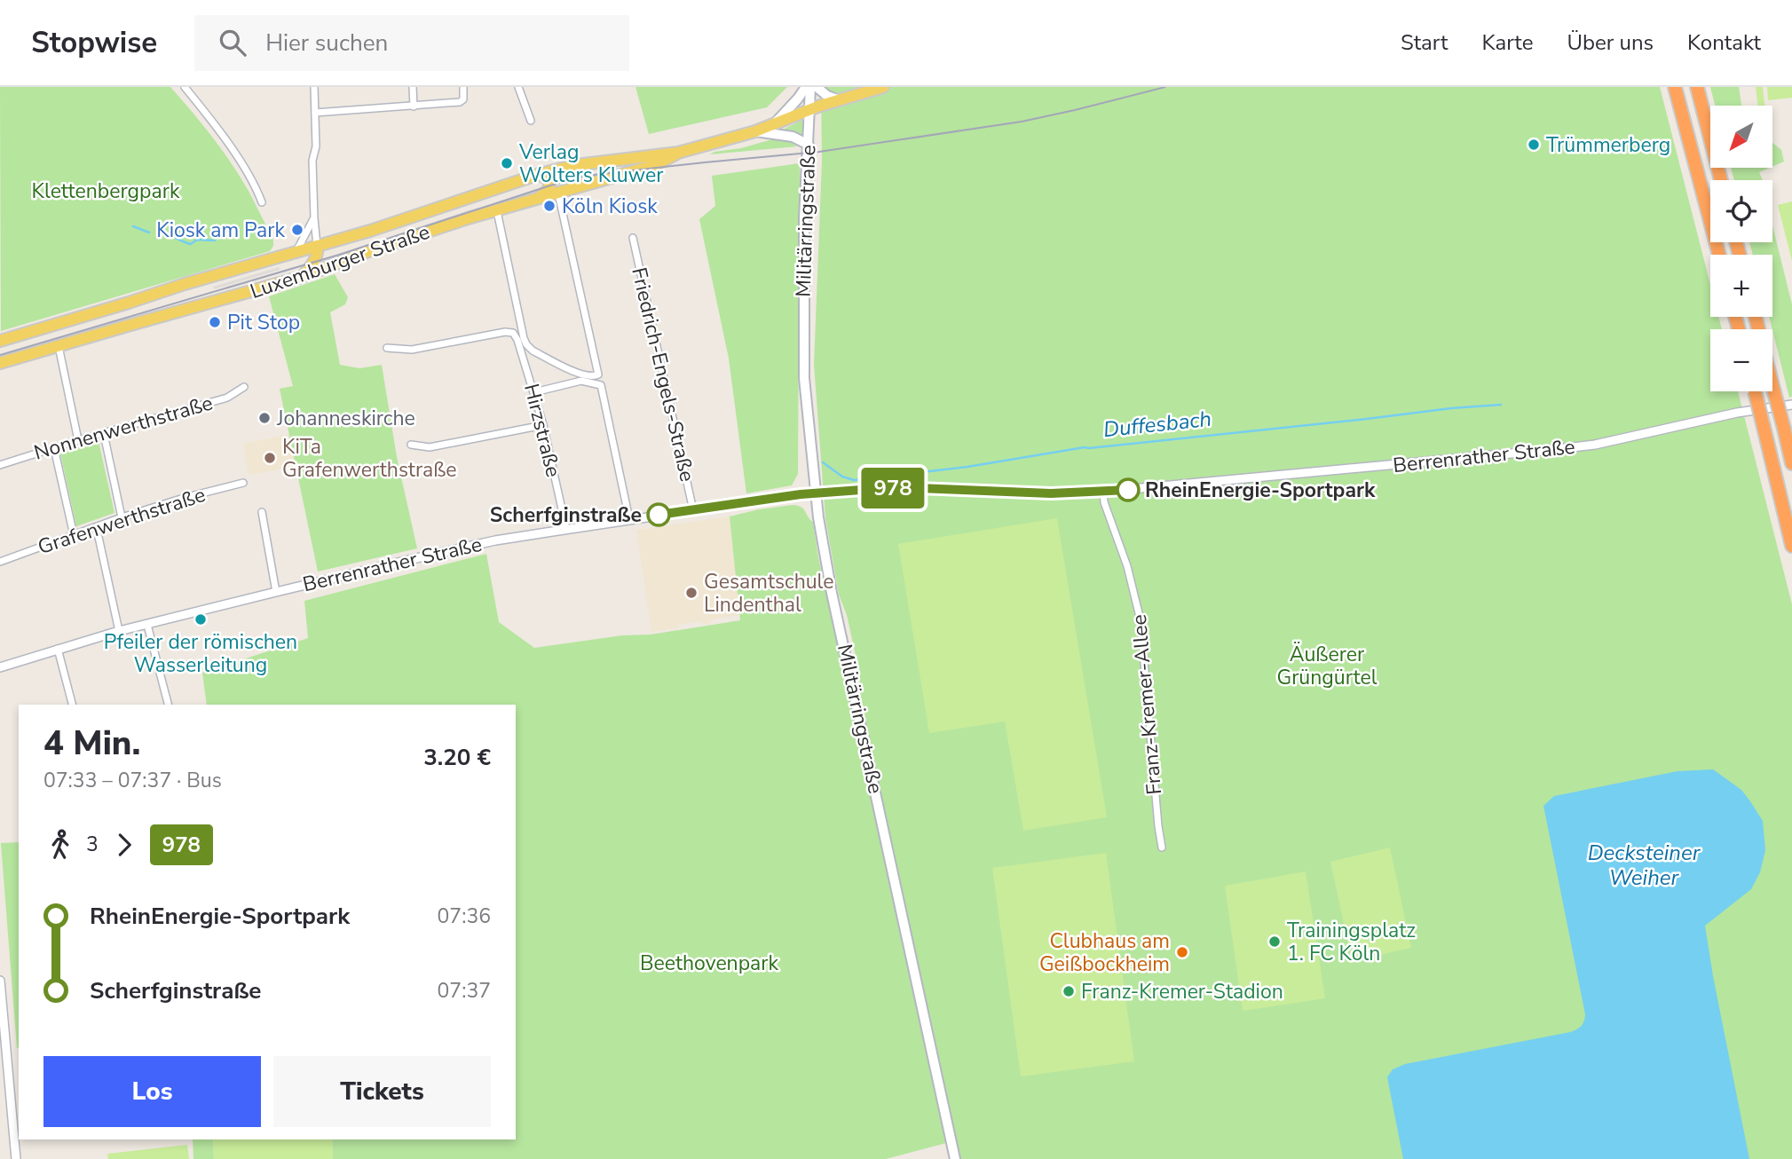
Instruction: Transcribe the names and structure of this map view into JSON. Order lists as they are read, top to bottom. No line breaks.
{"streets":{"main road":["Militärringstraße","Luxemburger Straße"],"street":["Friedrich-Engels-Straße","Nonnenwerthstraße","Hirzstraße","Berrenrather Straße","Grafenwerthstraße","Franz-Kremer-Allee"]},"crossings":[["Militärringstraße","Luxemburger Straße"],["Militärringstraße","Berrenrather Straße"],["Friedrich-Engels-Straße","Berrenrather Straße"],["Hirzstraße","Berrenrather Straße"],["Berrenrather Straße","Franz-Kremer-Allee"]],"water":["Duffesbach","Decksteiner Weiher"],"parks":["Klettenbergpark","Äußerer Grüngürtel","Beethovenpark"],"places":["Trümmerberg","Verlag Wolters Kluwer","Köln Kiosk","Kiosk am Park","Pit Stop","Johanneskirche","KiTa Grafenwerthstraße","RheinEnergie-Sportpark","Scherfginstraße","Gesamtschule Lindenthal","Pfeiler der römischen Wasserleitung","Trainingsplatz 1. FC Köln","Clubhaus am Geißbockheim","Franz-Kremer-Stadion"],"lines":["bus line 978"],"north":"bottom left","page":{"header":"Stopwise","search":"Hier suchen","nav":["Start","Karte","Über uns","Kontakt"],"on_map":"978","map_buttons":["+","−"],"heading":["4 Min.","07:33 – 07:37 · Bus","3.20 €"],"legs":["3","978"],"list":[{"name":"RheinEnergie-Sportpark","value":"07:36"},{"name":"Scherfginstraße","value":"07:37"}],"buttons":["Los","Tickets"]}}
